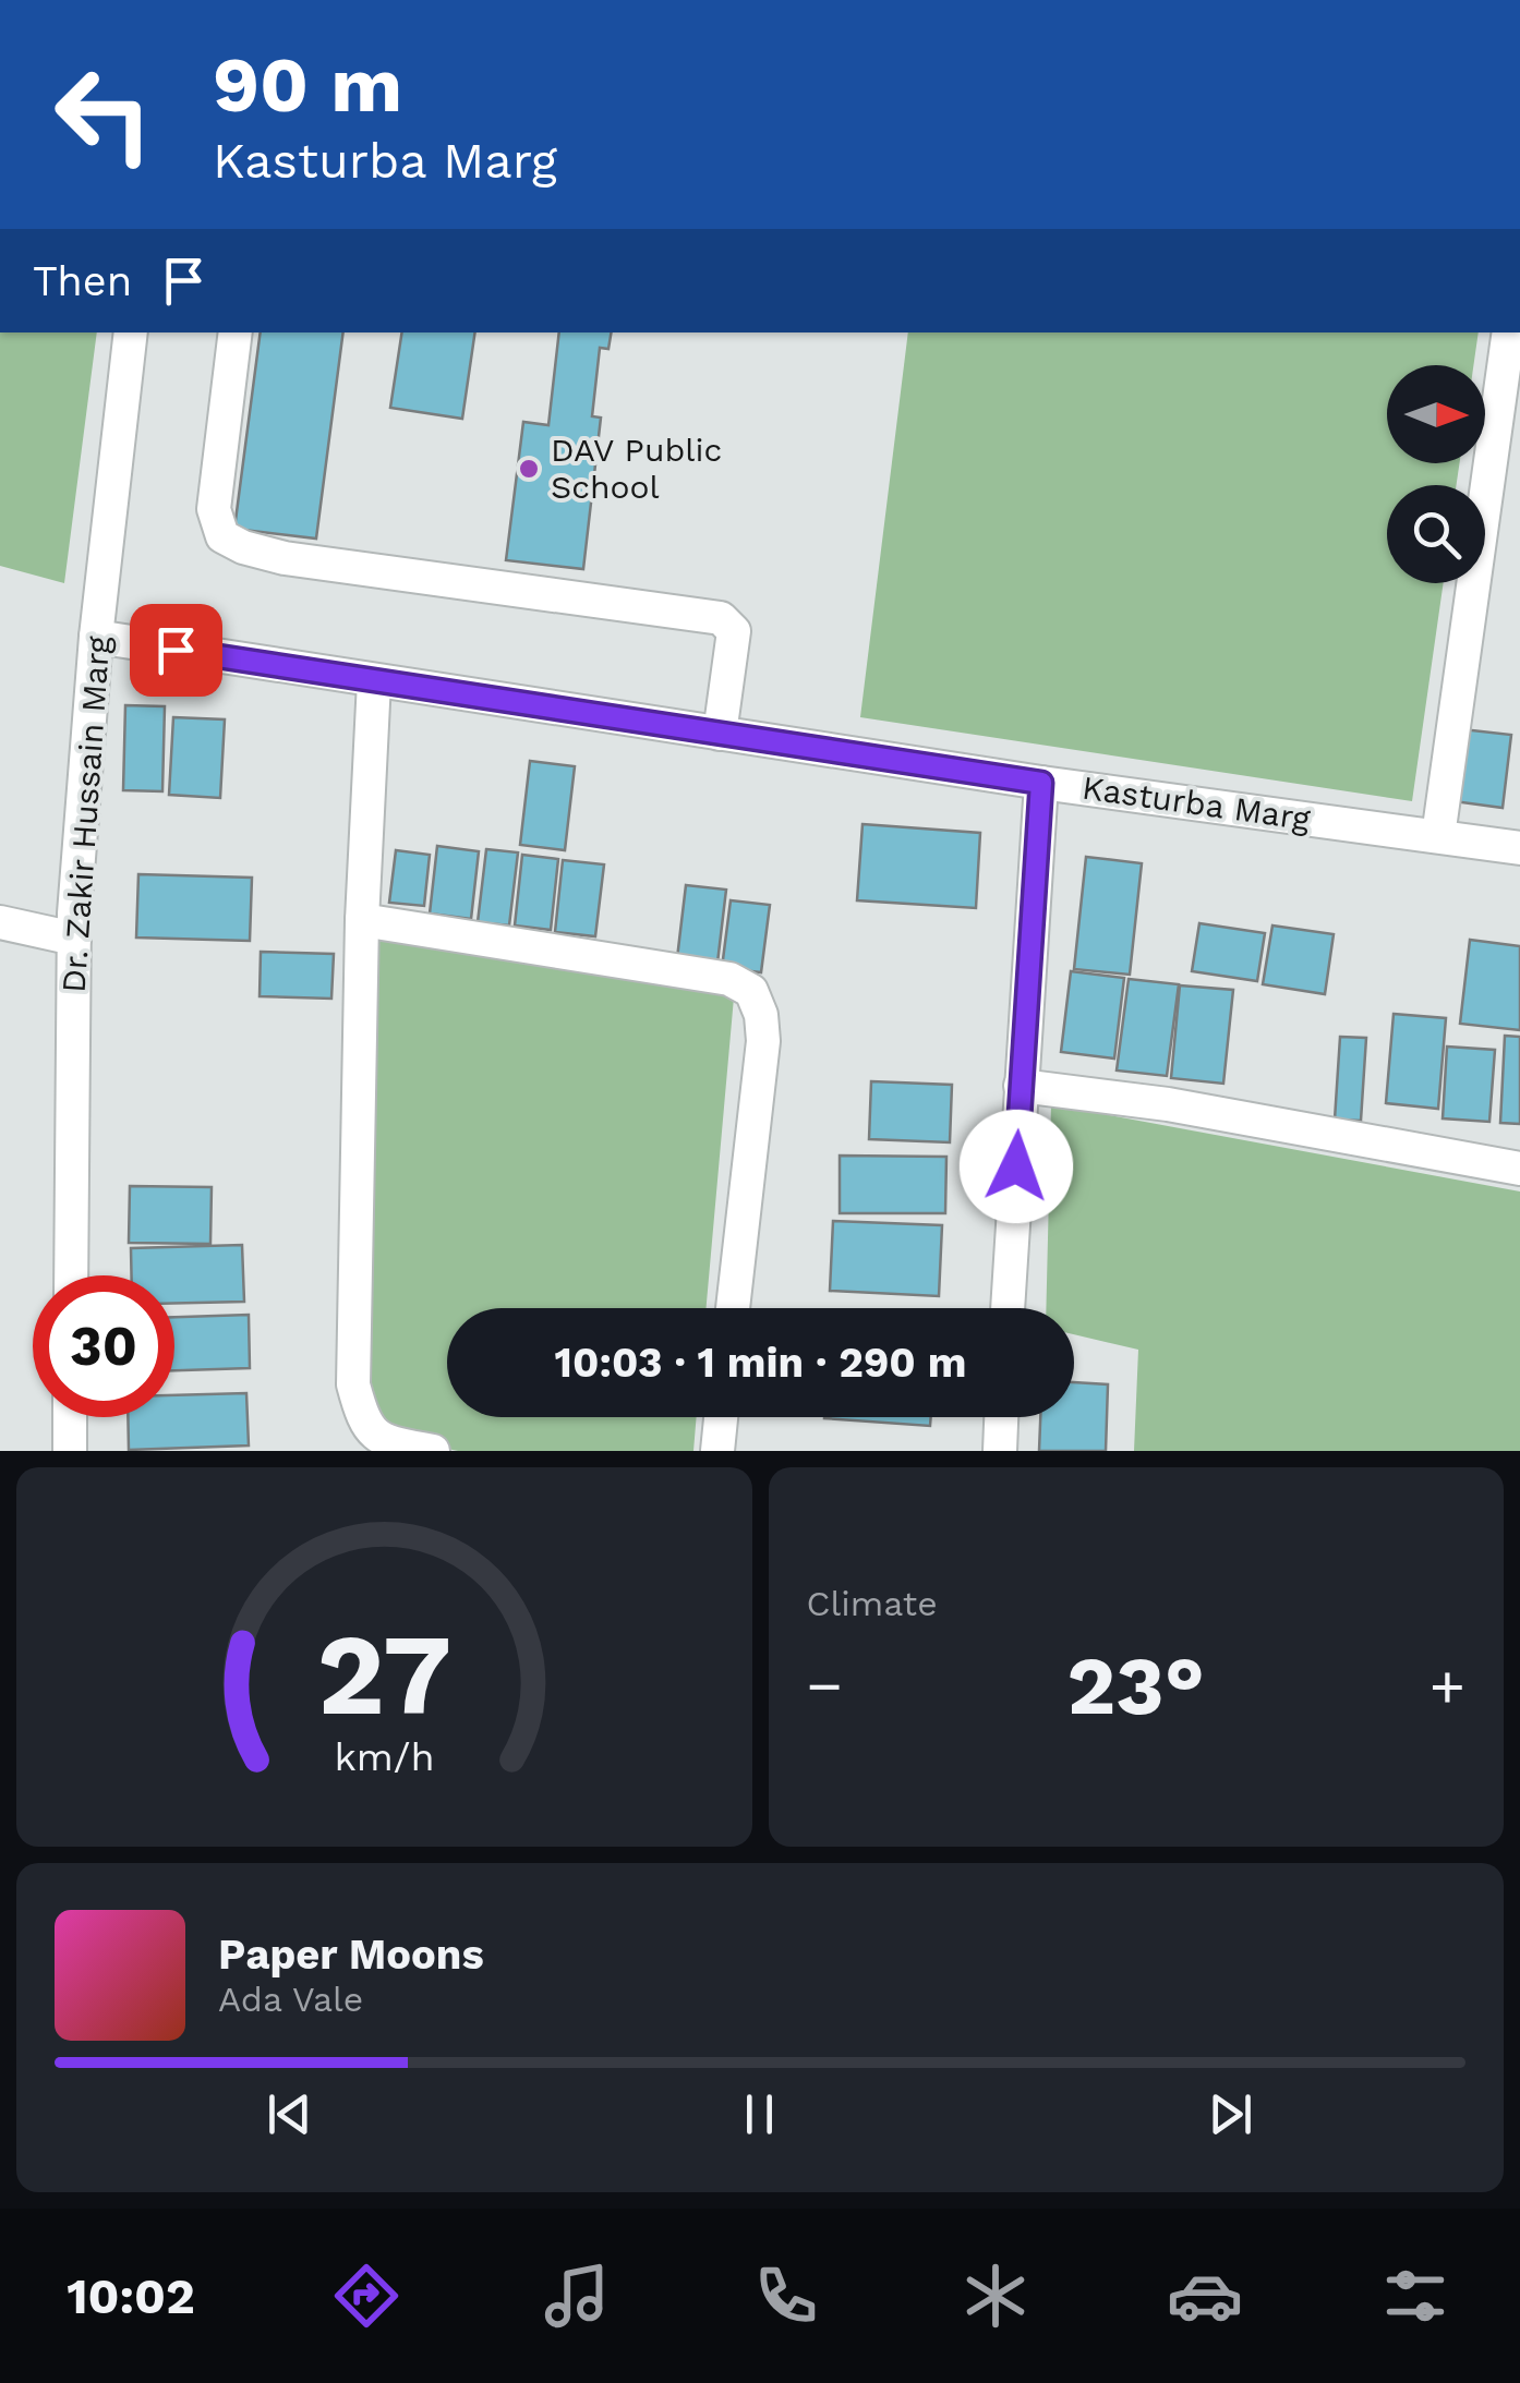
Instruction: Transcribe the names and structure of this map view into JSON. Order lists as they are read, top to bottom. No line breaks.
{"streets":{"street":["Kasturba Marg","Dr. Zakir Hussain Marg"]},"crossings":[["Kasturba Marg","Dr. Zakir Hussain Marg"]],"places":["DAV Public School"],"north":"right","page":{"turn":["90 m","Kasturba Marg"],"then":"Then","limit":"30","trip":"10:03 · 1 min · 290 m","tile":"Climate","heat":["−","23°","+"],"song":["Paper Moons","Ada Vale"],"tabs":"10:02","gauge":["27","km/h"]}}
